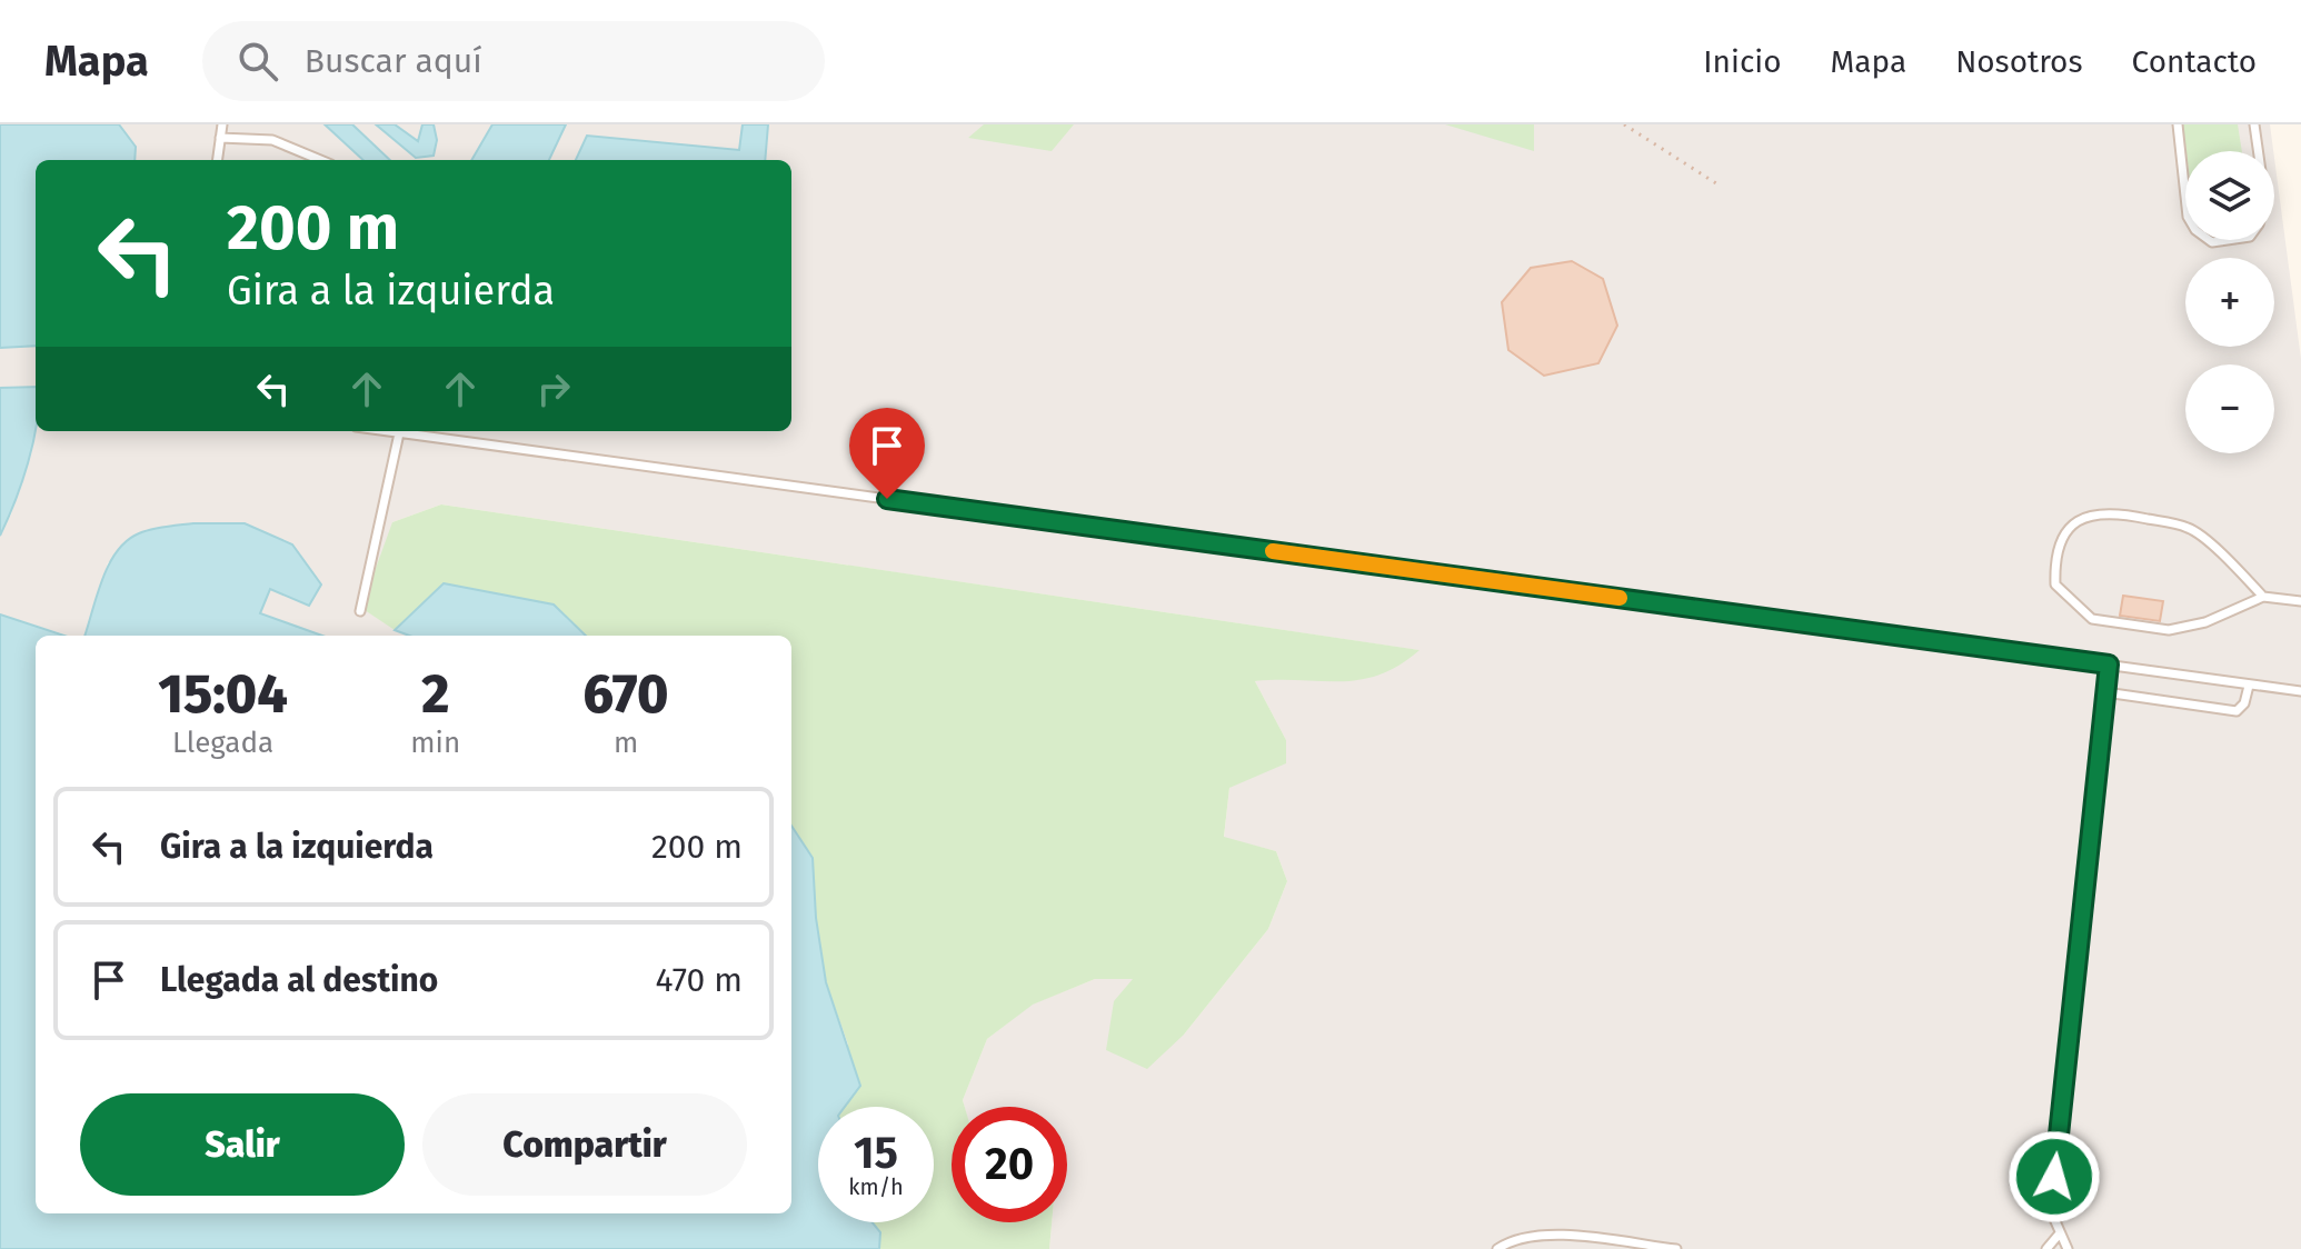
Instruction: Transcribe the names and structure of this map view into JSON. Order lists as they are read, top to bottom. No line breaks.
{"page":{"header":"Mapa","search":"Buscar aquí","nav":["Inicio","Mapa","Nosotros","Contacto"],"map_buttons":["+","−"],"turn":["200 m","Gira a la izquierda"],"eta":["15:04","Llegada","2","min","670","m"],"list":[{"name":"Gira a la izquierda","value":"200 m"},{"name":"Llegada al destino","value":"470 m"}],"buttons":["Salir","Compartir"],"speed":"15 km/h","limit":"20"}}
